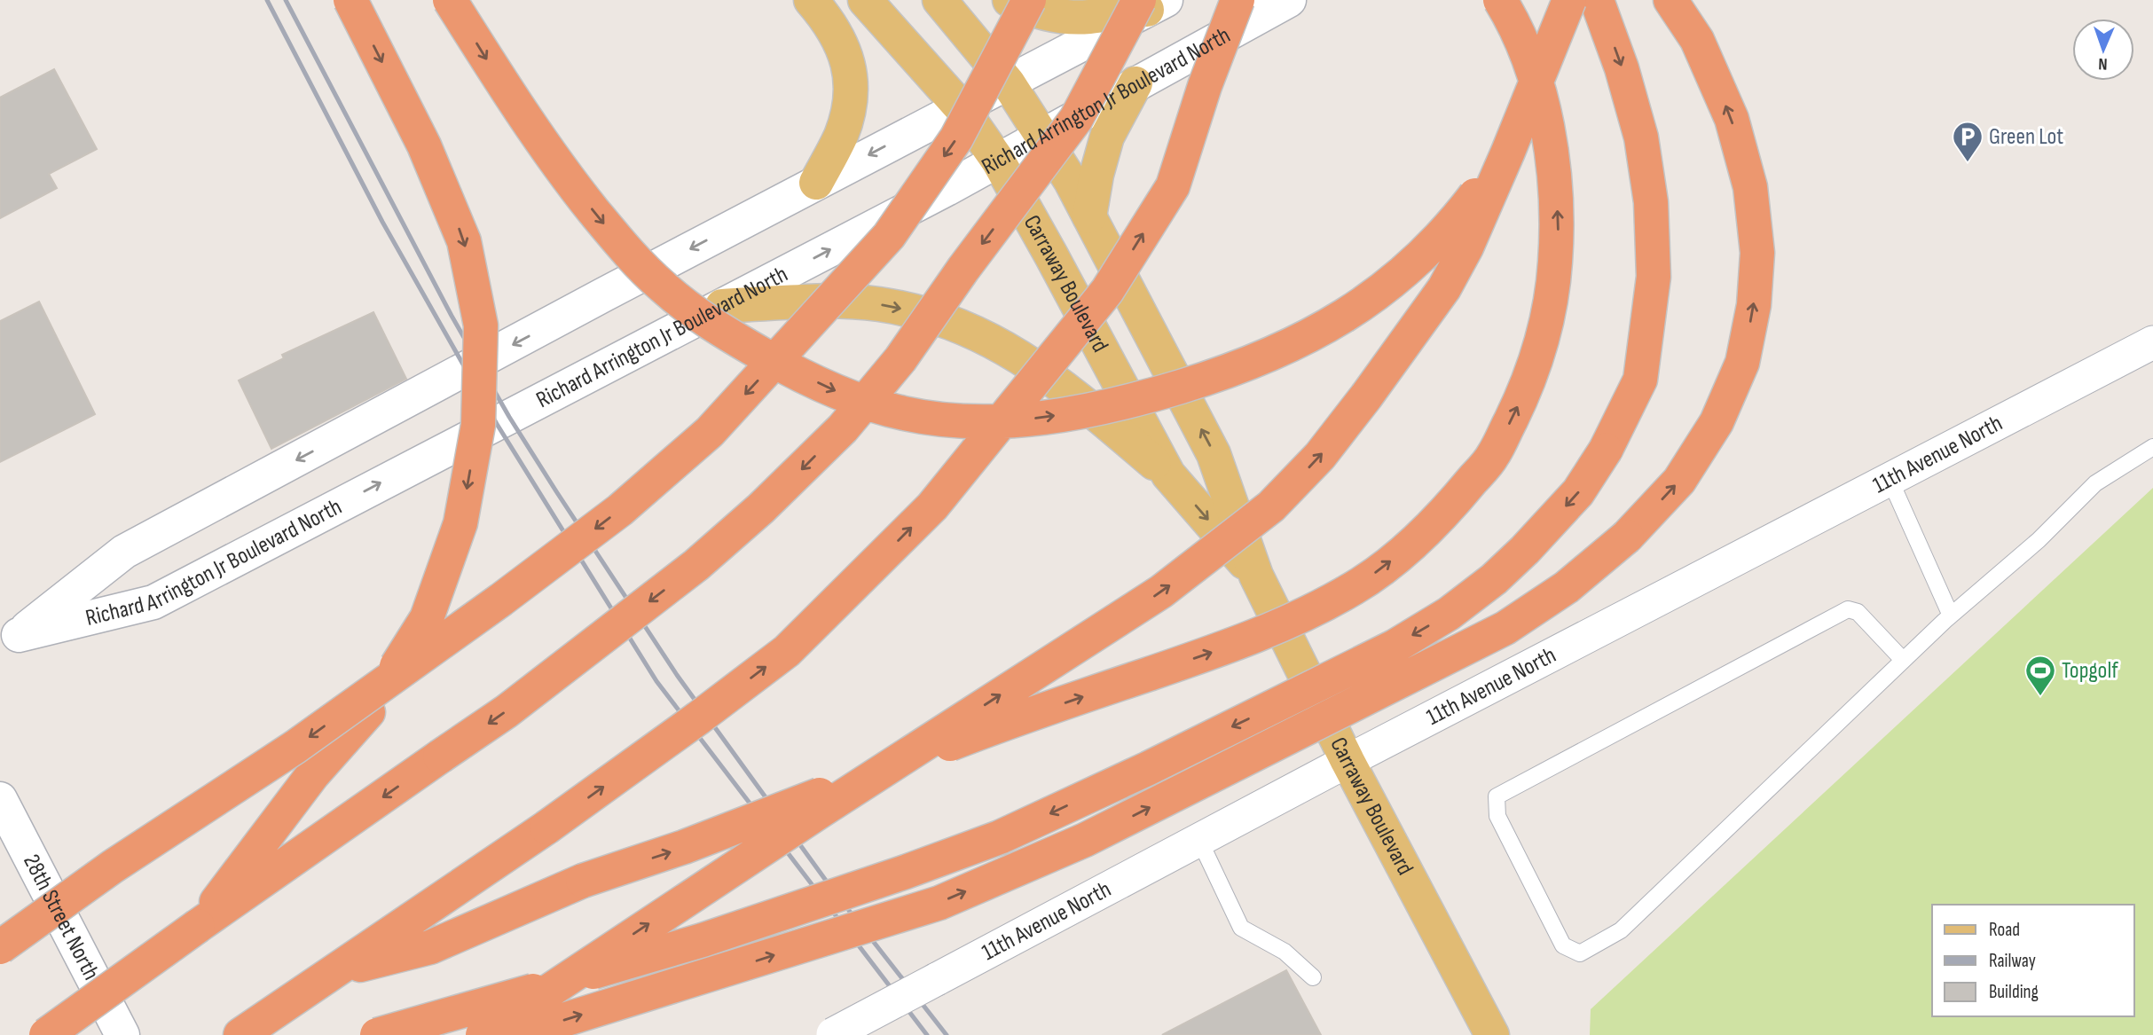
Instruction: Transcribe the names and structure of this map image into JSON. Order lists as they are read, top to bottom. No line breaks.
{"streets":{"main road":["Carraway Boulevard"],"street":["Richard Arrington Jr Boulevard North","11th Avenue North","28th Street North"]},"crossings":[["Richard Arrington Jr Boulevard North","Carraway Boulevard"],["Carraway Boulevard","11th Avenue North"]],"places":{"parking":["Green Lot"],"sports":["Topgolf"]},"legend":["Road","Railway","Building"],"north":"bottom"}
